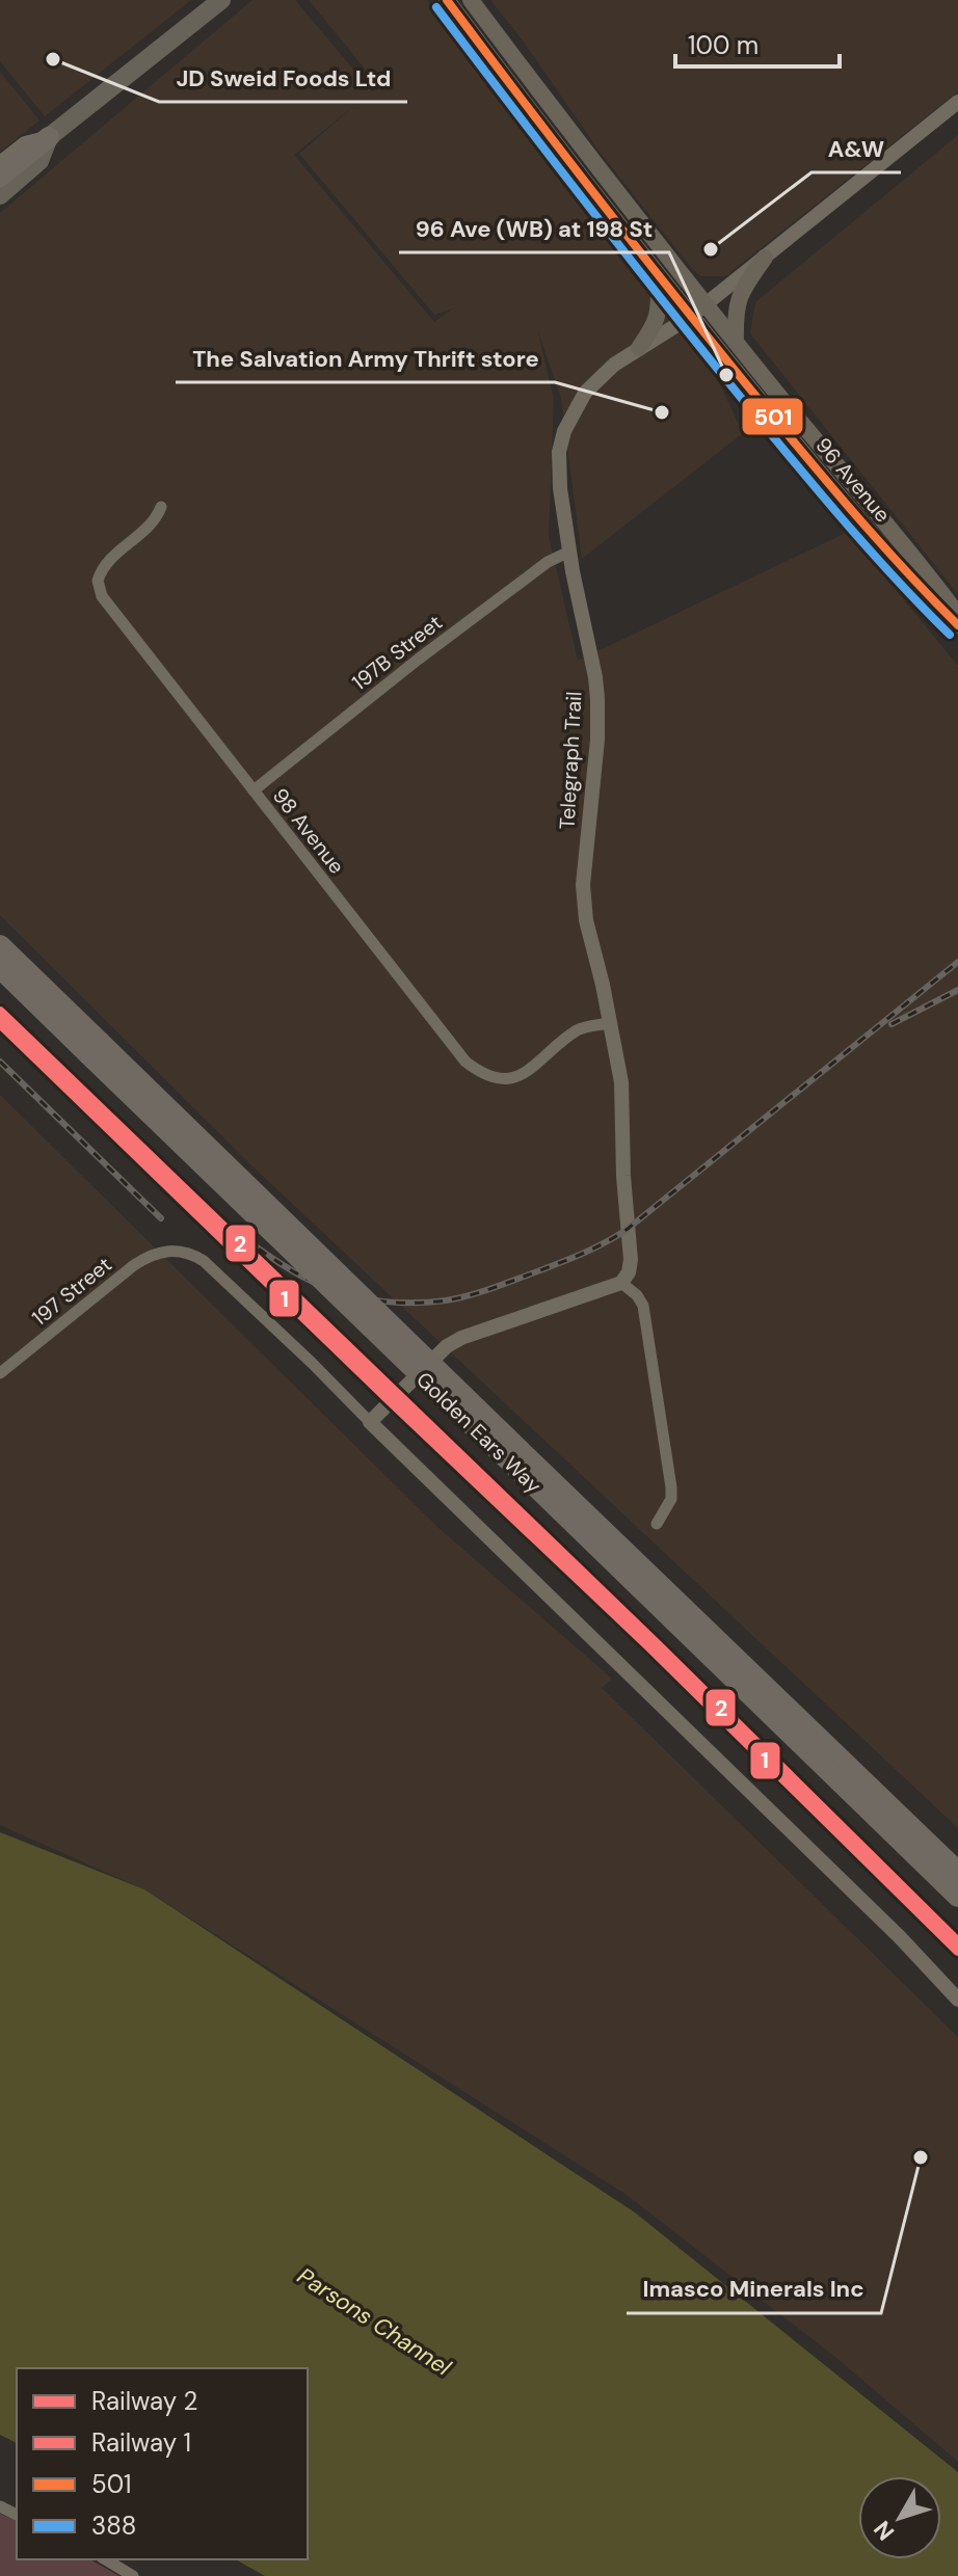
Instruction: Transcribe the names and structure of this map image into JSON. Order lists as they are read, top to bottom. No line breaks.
{"streets":{"highway":["Golden Ears Way"],"main road":["96 Avenue"],"street":["197B Street","Telegraph Trail","98 Avenue","197 Street"]},"crossings":[["96 Avenue","Telegraph Trail"],["197B Street","Telegraph Trail"],["197B Street","98 Avenue"],["Telegraph Trail","98 Avenue"]],"water":["Parsons Channel"],"places":["JD Sweid Foods Ltd","A&W","96 Ave (WB) at 198 St","The Salvation Army Thrift store","Imasco Minerals Inc"],"lines":["transit line 501","transit line 388","rail line 2","rail line 1"],"legend":["Railway 2","Railway 1","501","388"],"scale_bar":"100 m","north":"bottom left"}
